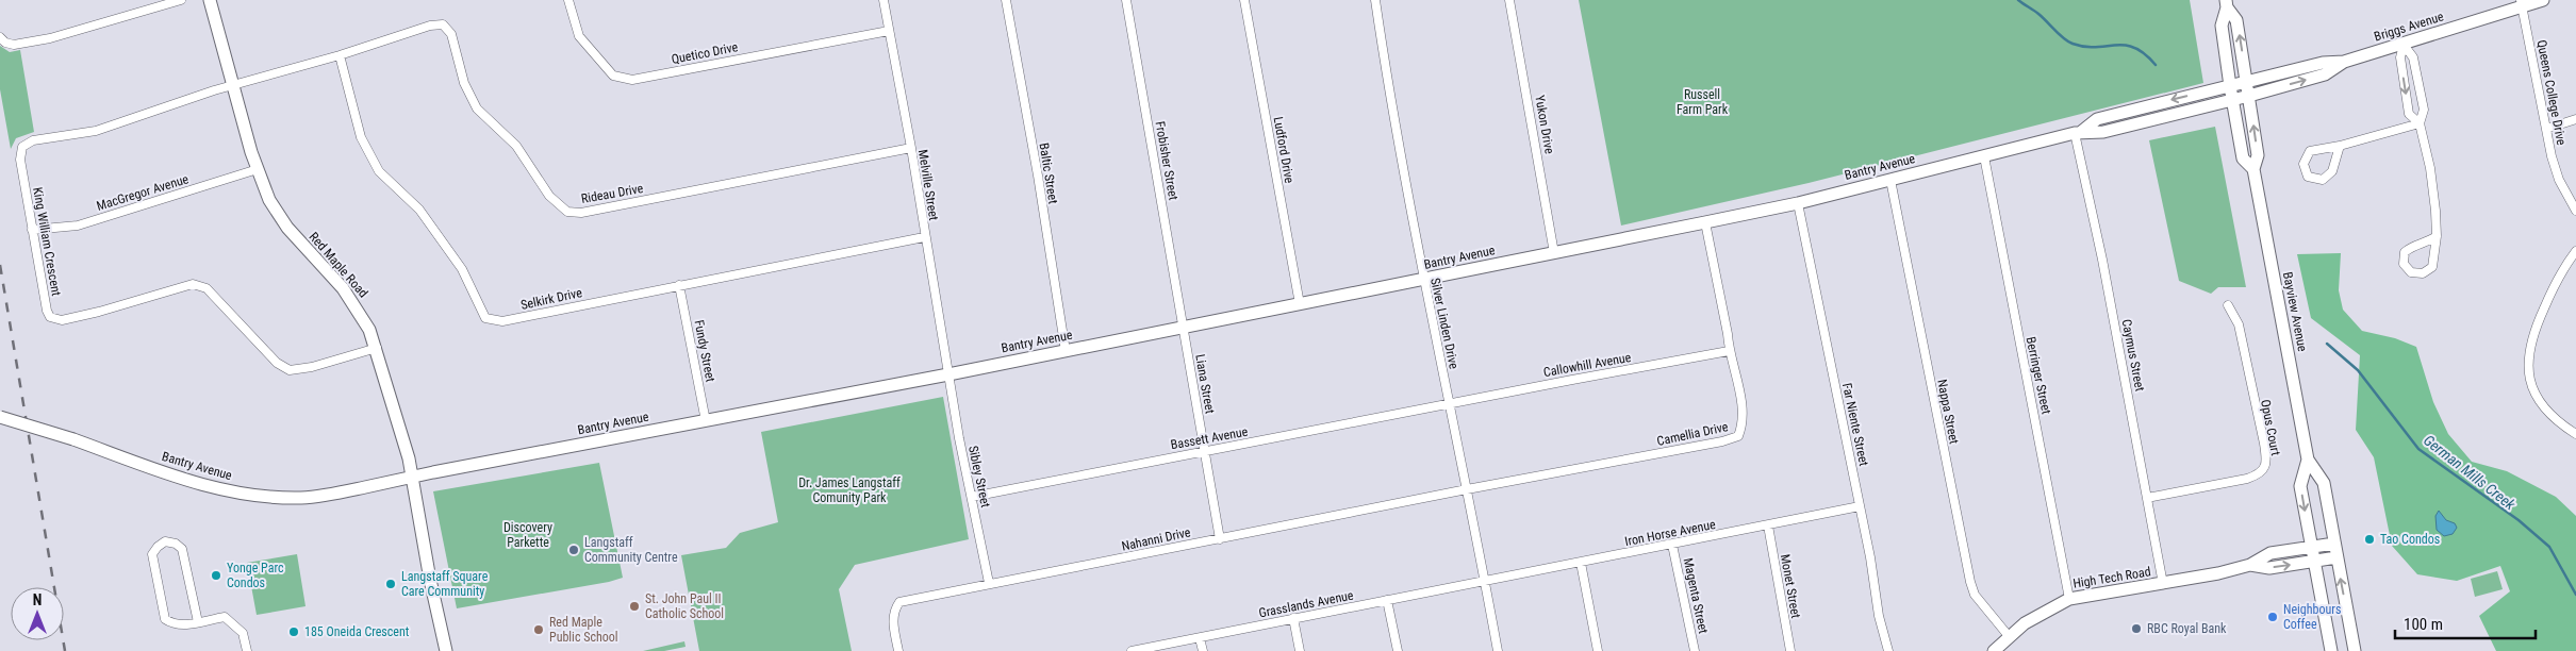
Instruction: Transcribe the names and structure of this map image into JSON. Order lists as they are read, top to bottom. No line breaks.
{"streets":{"street":["Briggs Avenue","Quetico Drive","Queens College Drive","Yukon Drive","Ludford Drive","Frobisher Street","Bantry Avenue","Baltic Street","Melville Street","MacGregor Avenue","Rideau Drive","King William Crescent","Red Maple Road","Selkirk Drive","Bayview Avenue","Silver Linden Drive","Fundy Street","Caymus Street","Callowhill Avenue","Berringer Street","Liana Street","Nappa Street","Far Niente Street","Opus Court","Camellia Drive","Bassett Avenue","Sibley Street","Iron Horse Avenue","Nahanni Drive","High Tech Road","Monet Street","Magenta Street","Grasslands Avenue"]},"crossings":[["Briggs Avenue","Queens College Drive"],["Briggs Avenue","Bantry Avenue"],["Briggs Avenue","Bayview Avenue"],["Quetico Drive","Melville Street"],["Yukon Drive","Bantry Avenue"],["Ludford Drive","Bantry Avenue"],["Frobisher Street","Bantry Avenue"],["Frobisher Street","Liana Street"],["Bantry Avenue","Baltic Street"],["Bantry Avenue","Melville Street"],["Bantry Avenue","Red Maple Road"],["Bantry Avenue","Bayview Avenue"],["Bantry Avenue","Silver Linden Drive"],["Bantry Avenue","Fundy Street"],["Bantry Avenue","Caymus Street"],["Bantry Avenue","Berringer Street"],["Bantry Avenue","Liana Street"],["Bantry Avenue","Nappa Street"],["Bantry Avenue","Far Niente Street"],["Bantry Avenue","Camellia Drive"],["Bantry Avenue","Sibley Street"],["Melville Street","Rideau Drive"],["Melville Street","Selkirk Drive"],["Melville Street","Sibley Street"],["MacGregor Avenue","King William Crescent"],["MacGregor Avenue","Red Maple Road"],["Rideau Drive","King William Crescent"],["Rideau Drive","Red Maple Road"],["Rideau Drive","Selkirk Drive"],["King William Crescent","Red Maple Road"],["Selkirk Drive","Fundy Street"],["Bayview Avenue","High Tech Road"],["Silver Linden Drive","Callowhill Avenue"],["Silver Linden Drive","Camellia Drive"],["Silver Linden Drive","Bassett Avenue"],["Silver Linden Drive","Iron Horse Avenue"],["Silver Linden Drive","Nahanni Drive"],["Silver Linden Drive","Grasslands Avenue"],["Caymus Street","Opus Court"],["Caymus Street","High Tech Road"],["Callowhill Avenue","Camellia Drive"],["Callowhill Avenue","Bassett Avenue"],["Berringer Street","High Tech Road"],["Liana Street","Bassett Avenue"],["Liana Street","Nahanni Drive"],["Nappa Street","High Tech Road"],["Far Niente Street","Iron Horse Avenue"],["Camellia Drive","Nahanni Drive"],["Bassett Avenue","Sibley Street"],["Sibley Street","Nahanni Drive"],["Iron Horse Avenue","Monet Street"],["Iron Horse Avenue","Magenta Street"],["Iron Horse Avenue","Grasslands Avenue"]],"water":["German Mills Creek"],"parks":["Russell Farm Park","Dr. James Langstaff Comunity Park","Discovery Parkette"],"places":["Tao Condos","Langstaff Community Centre","Yonge Parc Condos","Langstaff Square Care Community","St. John Paul II Catholic School","Neighbours Coffee","RBC Royal Bank","Red Maple Public School","185 Oneida Crescent"],"scale_bar":"100 m","north":"top"}
